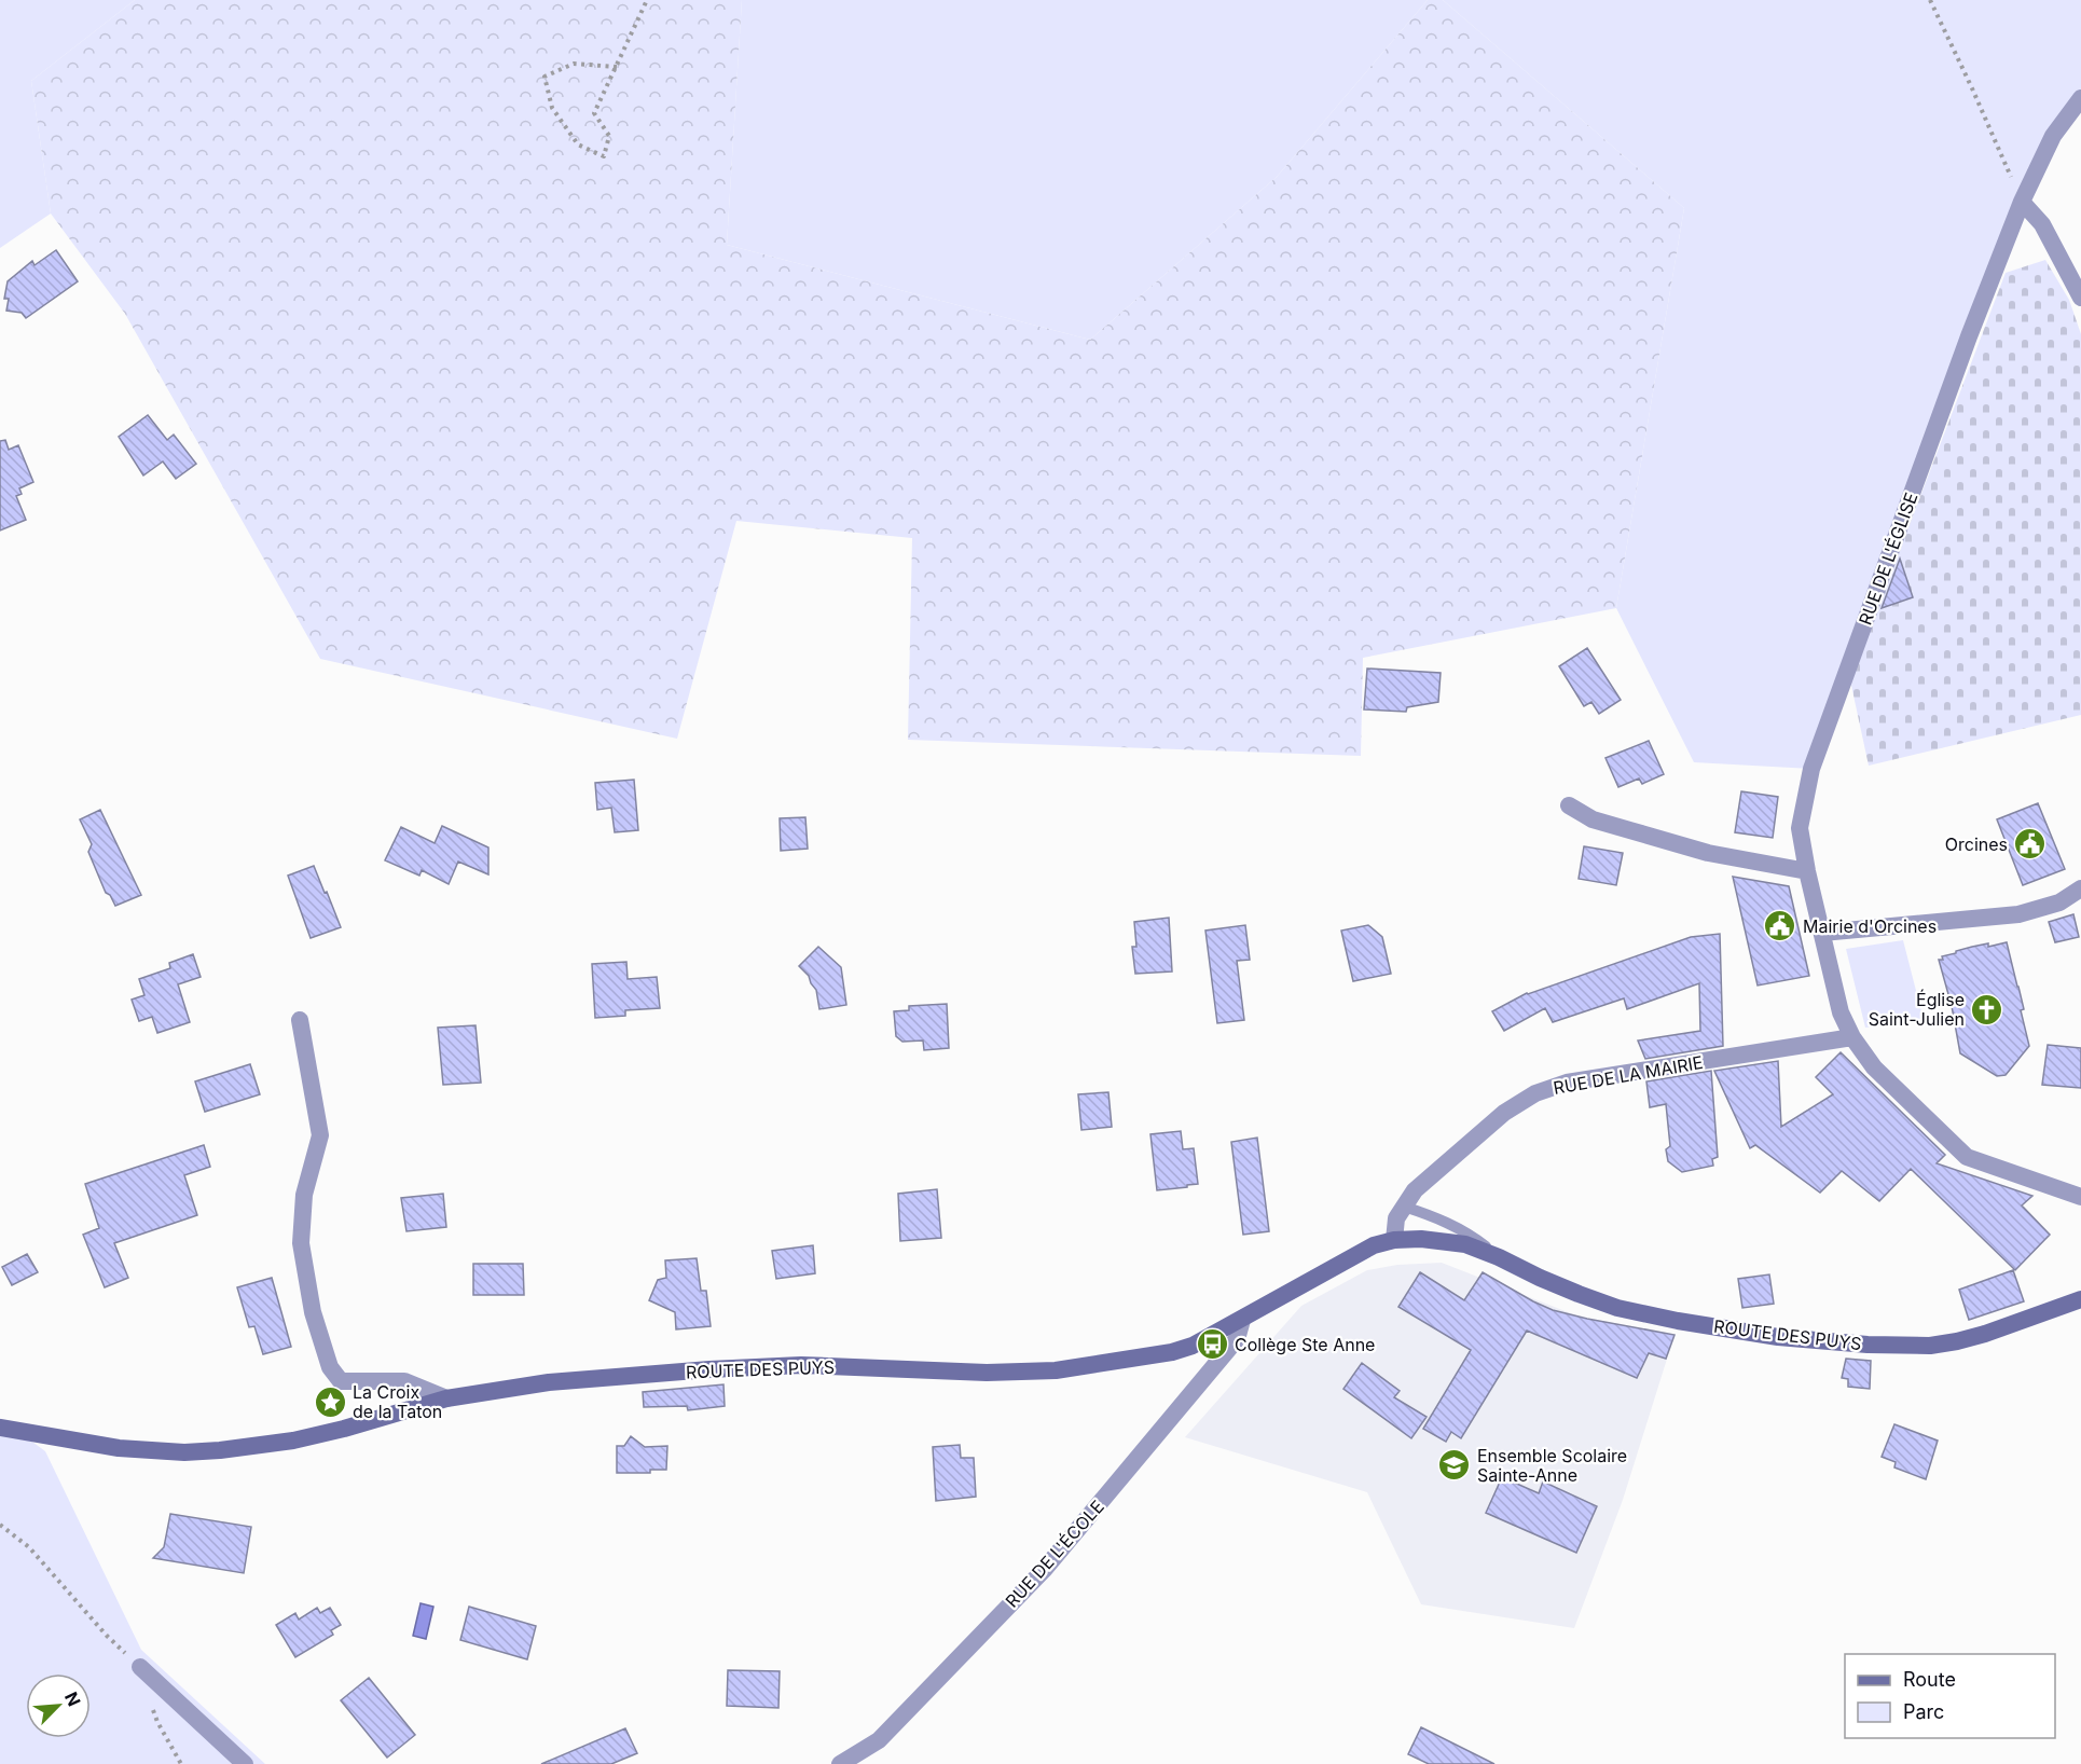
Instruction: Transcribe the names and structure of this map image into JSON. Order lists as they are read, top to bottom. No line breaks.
{"streets":{"main road":["ROUTE DES PUYS"],"street":["RUE DE L'ÉGLISE","RUE DE LA MAIRIE","RUE DE L'ÉCOLE"]},"crossings":[["RUE DE L'ÉGLISE","RUE DE LA MAIRIE"],["RUE DE LA MAIRIE","ROUTE DES PUYS"],["ROUTE DES PUYS","RUE DE L'ÉCOLE"]],"places":{"public building":["Orcines","Mairie d'Orcines"],"church":["Église Saint-Julien"],"bus stop":["Collège Ste Anne"],"place":["La Croix de la Taton"],"school or university":["Ensemble Scolaire Sainte-Anne"]},"legend":["Route","Parc"],"north":"top right"}
